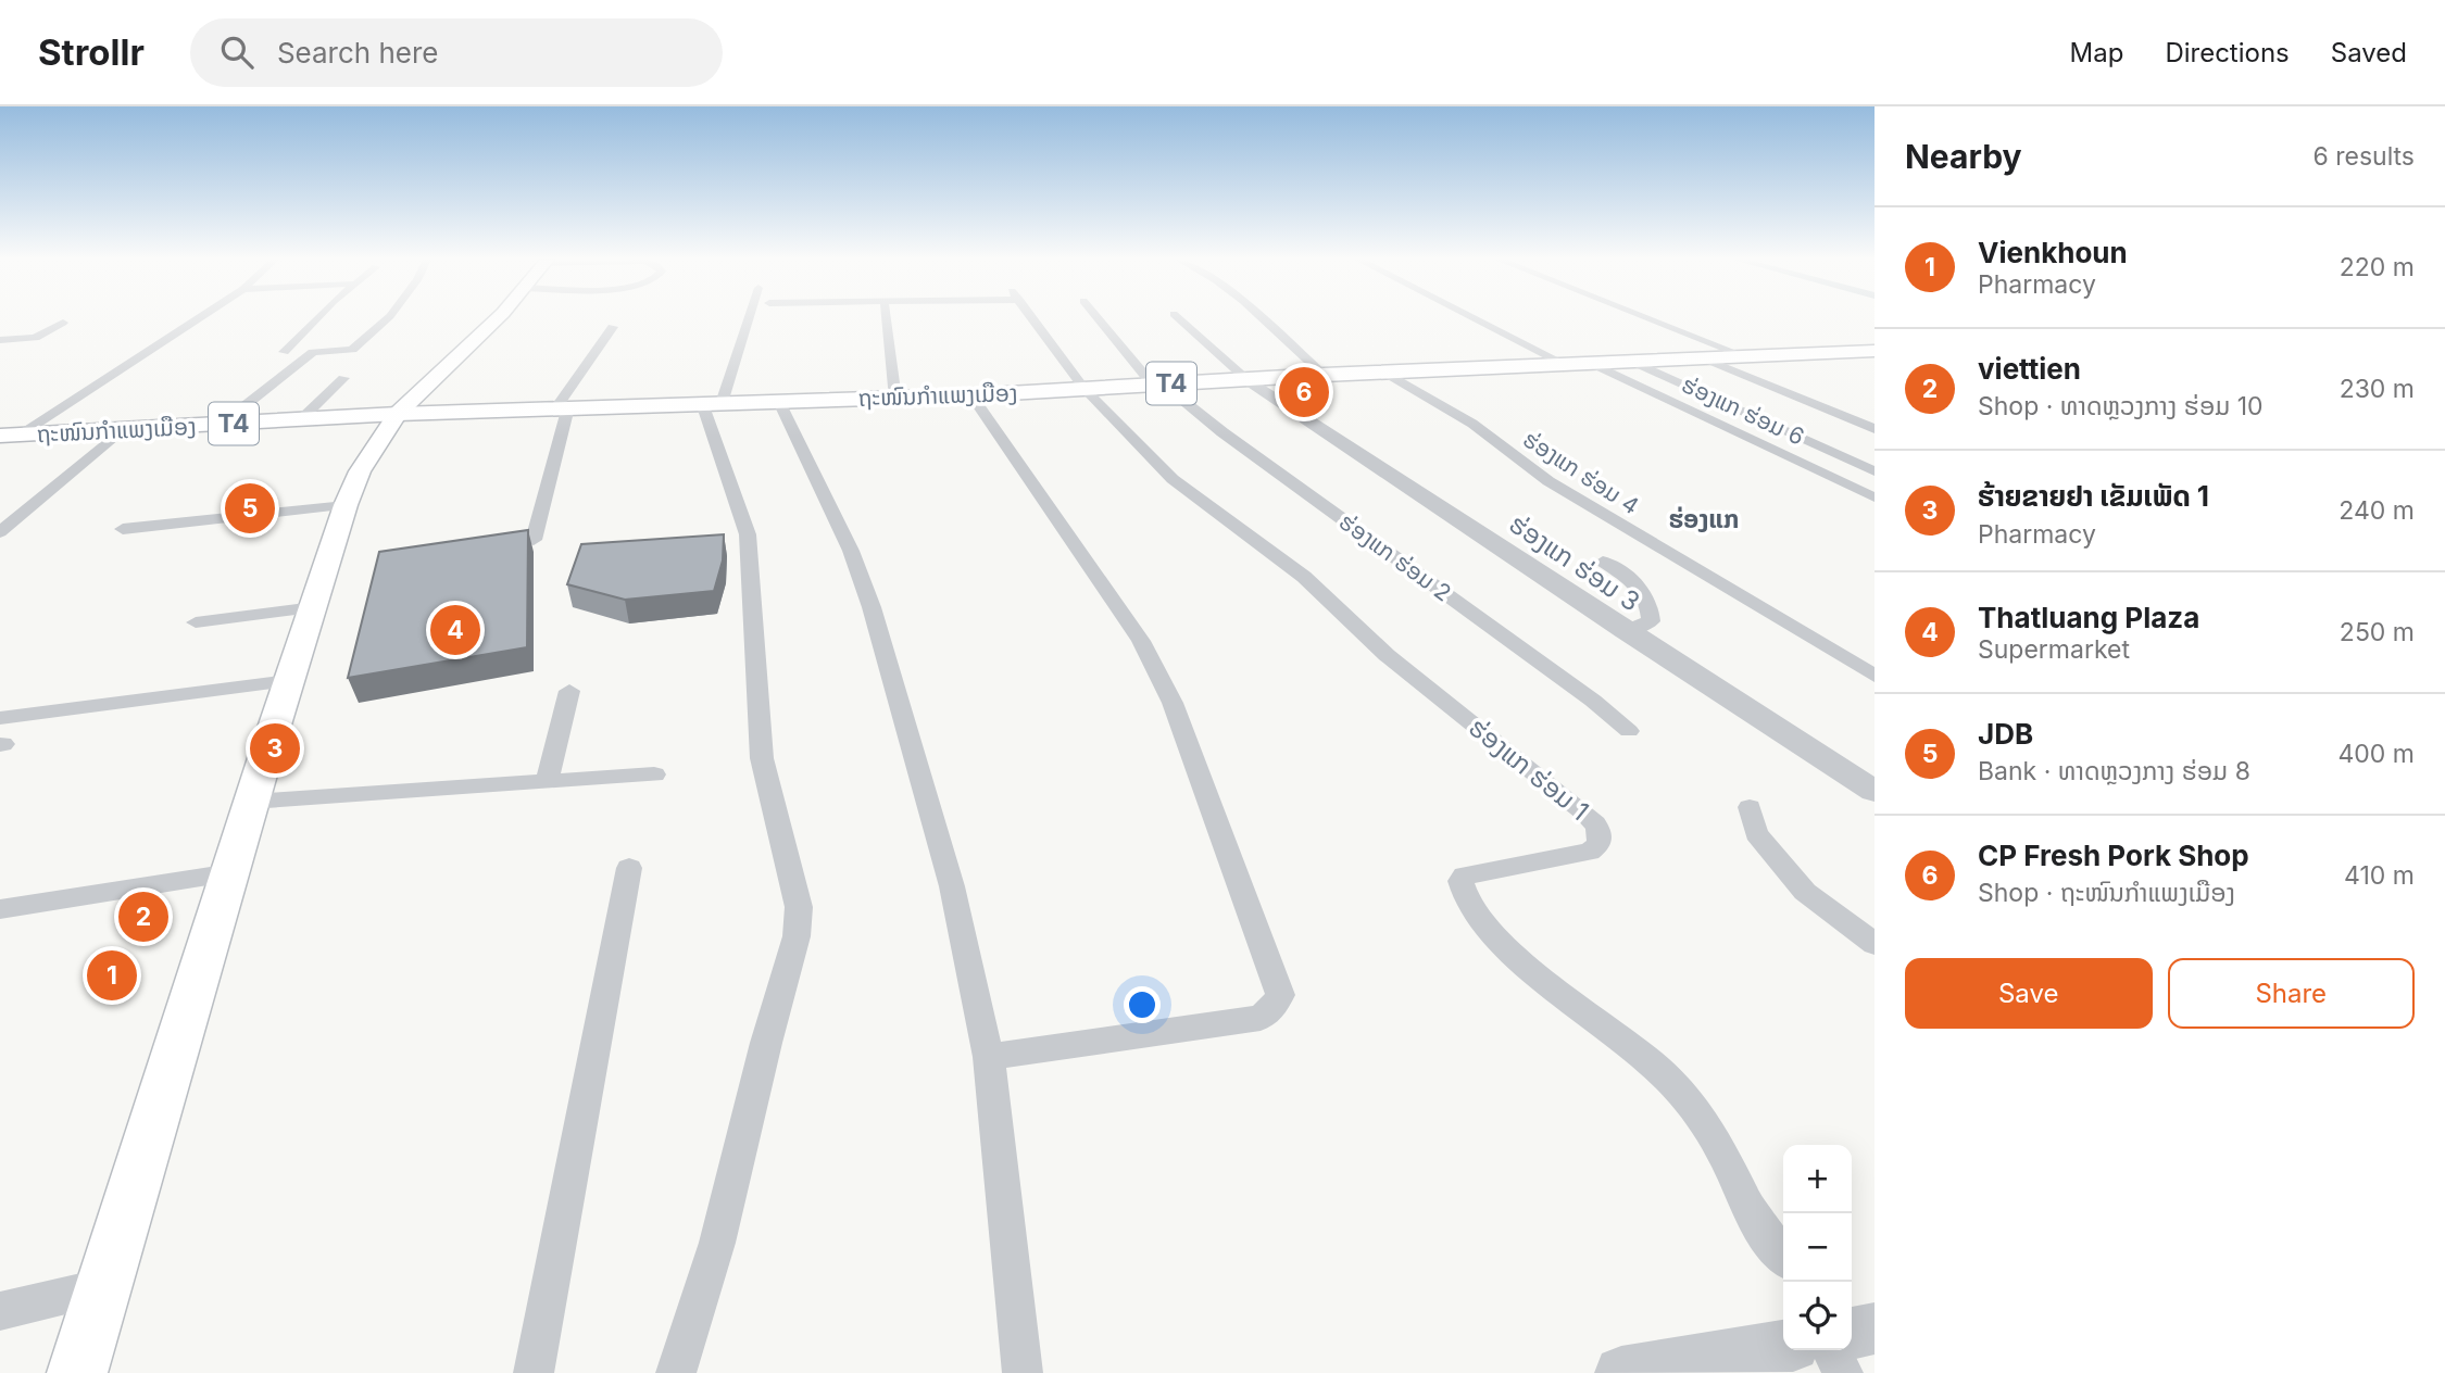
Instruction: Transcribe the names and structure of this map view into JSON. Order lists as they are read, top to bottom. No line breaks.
{"streets":{"main road":["T4","ຖະໜົນກຳແພງເມືອງ"],"street":["ຮ່ອງແກ ຮ່ອມ 6","ຮ່ອງແກ ຮ່ອມ 4","ຮ່ອງແກ ຮ່ອມ 2","ຮ່ອງແກ ຮ່ອມ 3","ຮ່ອງແກ ຮ່ອມ 1"]},"crossings":[["ຖະໜົນກຳແພງເມືອງ","ຮ່ອງແກ ຮ່ອມ 6"],["ຖະໜົນກຳແພງເມືອງ","ຮ່ອງແກ ຮ່ອມ 4"],["ຖະໜົນກຳແພງເມືອງ","ຮ່ອງແກ ຮ່ອມ 2"],["ຖະໜົນກຳແພງເມືອງ","ຮ່ອງແກ ຮ່ອມ 3"],["ຖະໜົນກຳແພງເມືອງ","ຮ່ອງແກ ຮ່ອມ 1"]],"districts":["ຮ່ອງແກ"],"page":{"header":"Strollr","search":"Search here","nav":["Map","Directions","Saved"],"heading":["Nearby","6 results"],"list":[{"mark":"1","name":"Vienkhoun","note":"Pharmacy","value":"220 m"},{"mark":"2","name":"viettien","note":"Shop · ທາດຫຼວງກາງ ຮ່ອມ 10","value":"230 m"},{"mark":"3","name":"ຮ້າຍຂາຍຢາ ເຂັມເພັດ 1","note":"Pharmacy","value":"240 m"},{"mark":"4","name":"Thatluang Plaza","note":"Supermarket","value":"250 m"},{"mark":"5","name":"JDB","note":"Bank · ທາດຫຼວງກາງ ຮ່ອມ 8","value":"400 m"},{"mark":"6","name":"CP Fresh Pork Shop","note":"Shop · ຖະໜົນກຳແພງເມືອງ","value":"410 m"}],"pins":["6","5","4","3","2","1"],"buttons":["Save","Share"],"map_buttons":["+","−"]}}
